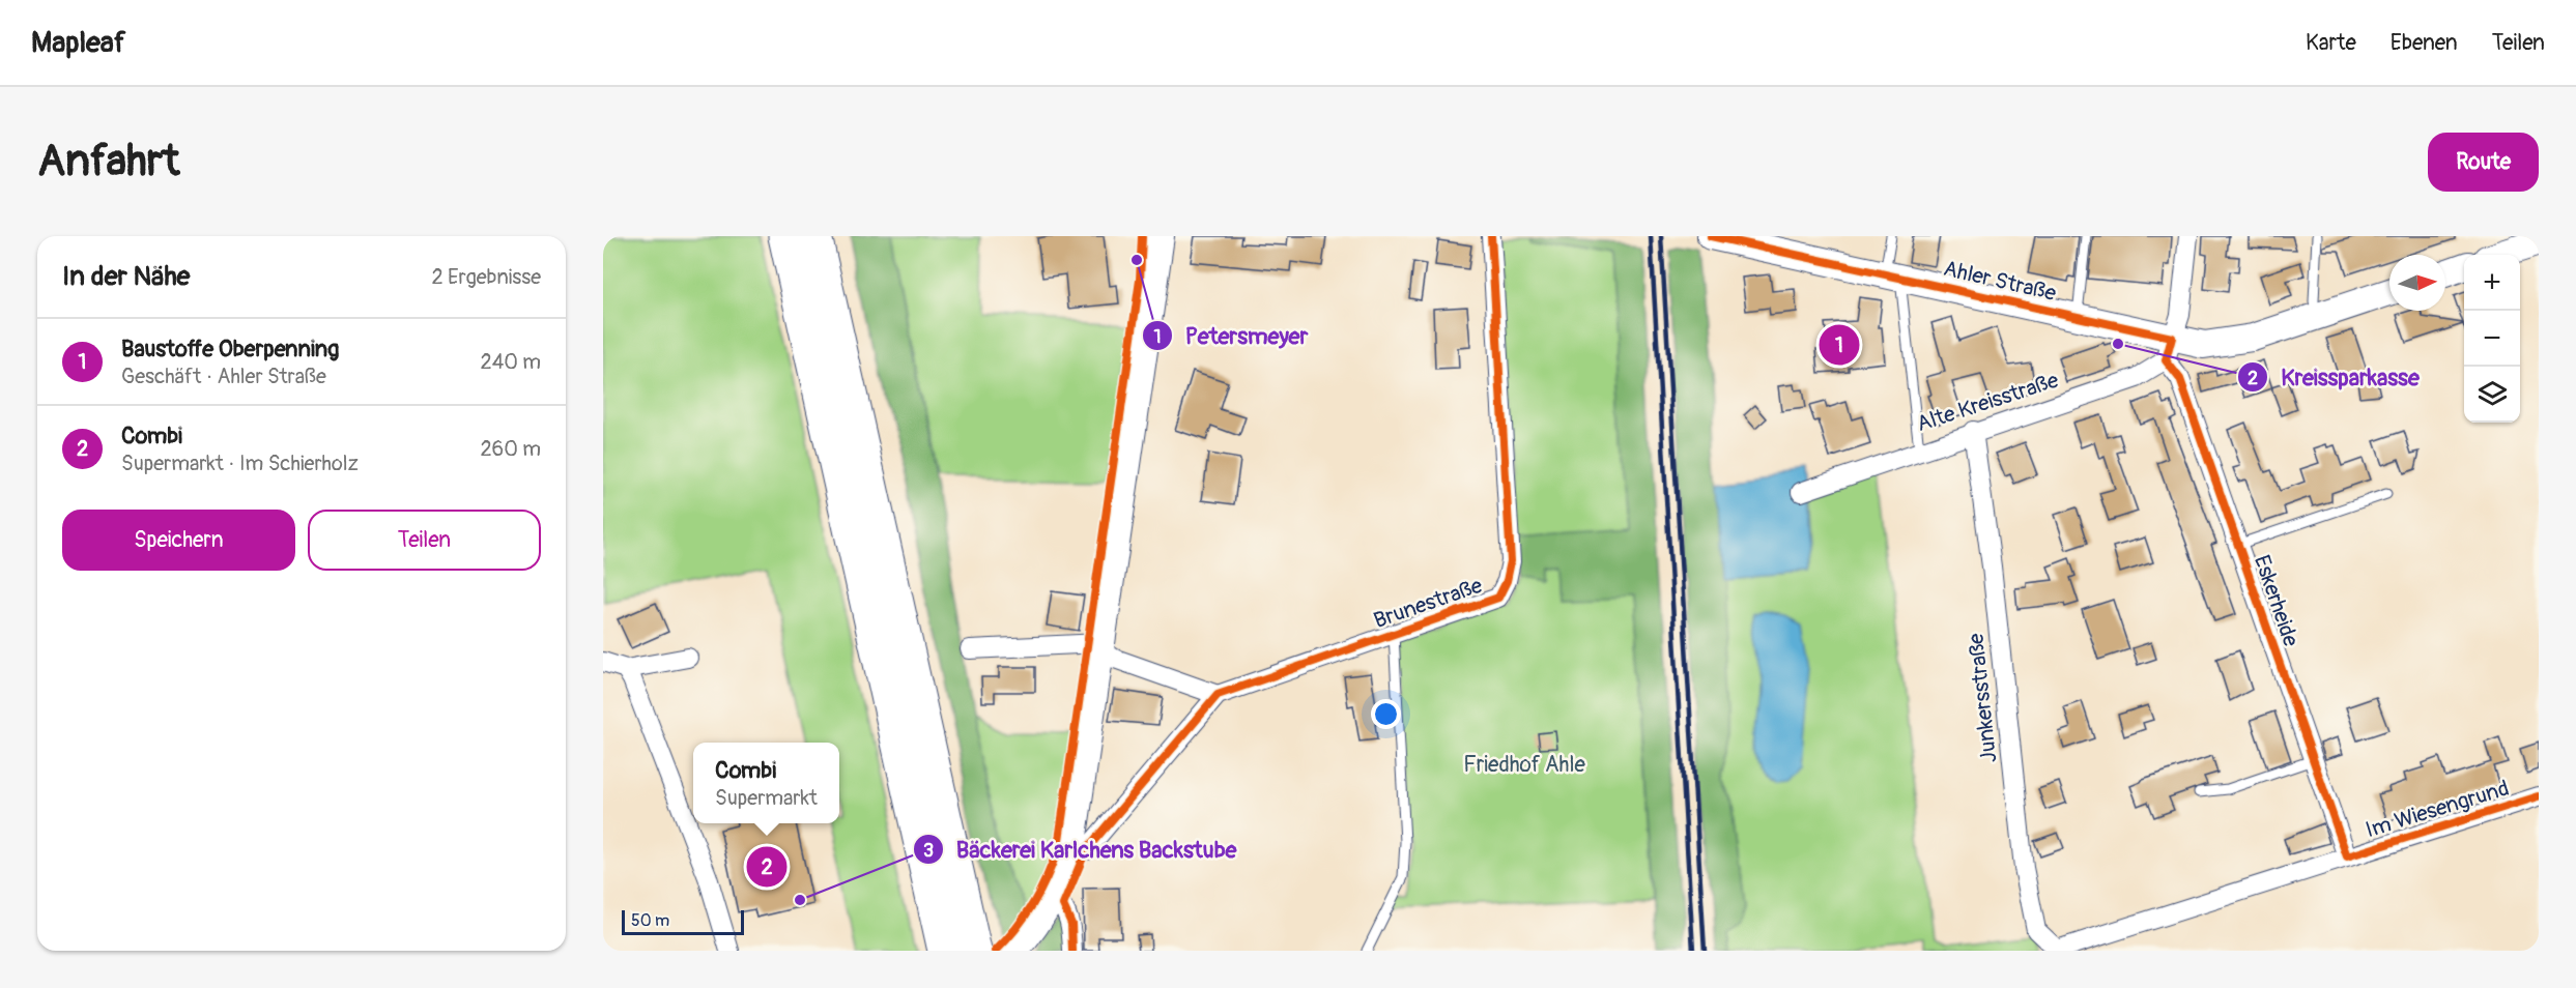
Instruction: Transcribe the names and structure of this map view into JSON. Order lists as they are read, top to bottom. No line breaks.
{"streets":{"main road":["Ahler Straße"],"street":["Alte Kreisstraße","Eskerheide","Brunestraße","Junkersstraße","Im Wiesengrund"]},"crossings":[["Ahler Straße","Alte Kreisstraße"],["Ahler Straße","Eskerheide"],["Alte Kreisstraße","Eskerheide"],["Alte Kreisstraße","Junkersstraße"],["Eskerheide","Im Wiesengrund"],["Junkersstraße","Im Wiesengrund"]],"parks":["Friedhof Ahle"],"places":["Petersmeyer","Kreissparkasse","Bäckerei Karlchens Backstube"],"scale_bar":"50 m","north":"right","page":{"header":"Mapleaf","nav":["Karte","Ebenen","Teilen"],"buttons":["Route",["Speichern","Teilen"]],"title":"Anfahrt","heading":["In der Nähe","2 Ergebnisse"],"map_buttons":["+","−"],"list":[{"mark":"1","name":"Baustoffe Oberpenning","note":"Geschäft · Ahler Straße","value":"240 m"},{"mark":"2","name":"Combi","note":"Supermarkt · Im Schierholz","value":"260 m"}],"pins":["1","2"],"popup":["Combi","Supermarkt"],"scale":"50 m"}}
